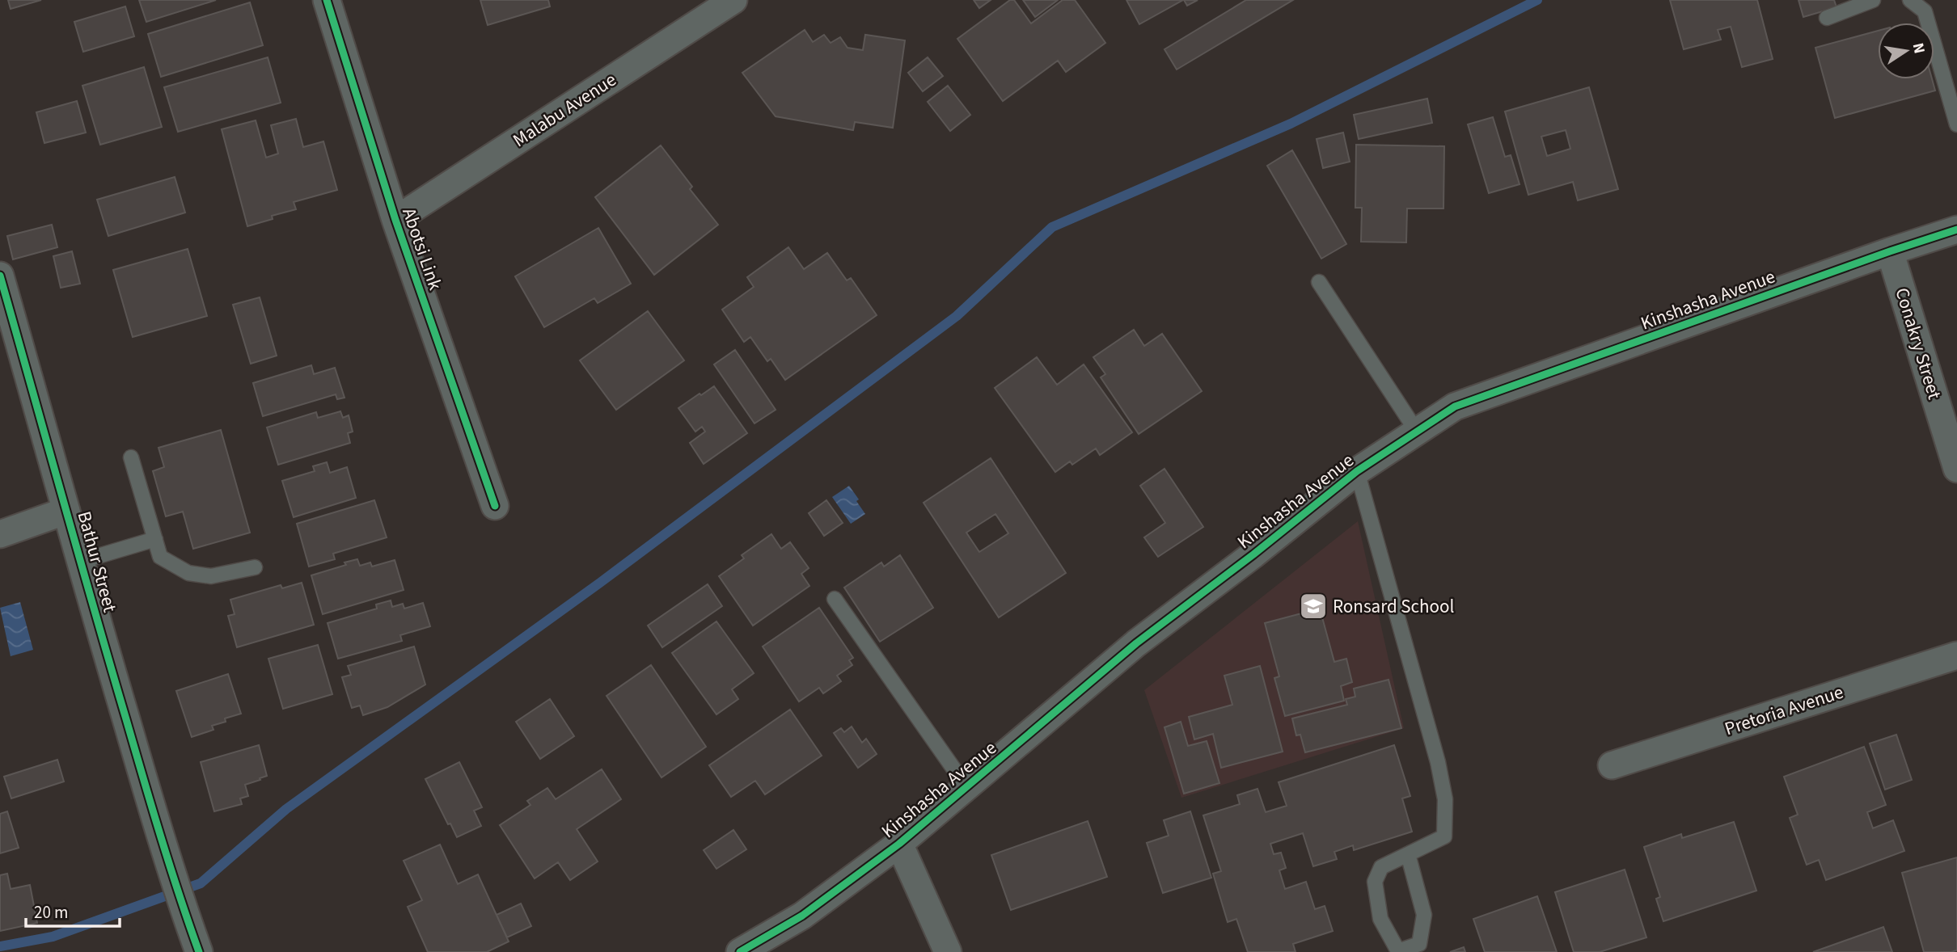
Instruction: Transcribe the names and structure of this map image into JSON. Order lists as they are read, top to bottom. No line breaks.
{"streets":{"street":["Malabu Avenue","Abotsi Link","Kinshasha Avenue","Conakry Street","Bathur Street","Pretoria Avenue"]},"crossings":[["Malabu Avenue","Abotsi Link"],["Kinshasha Avenue","Conakry Street"]],"places":{"school or university":["Ronsard School"]},"scale_bar":"20 m","north":"right"}
